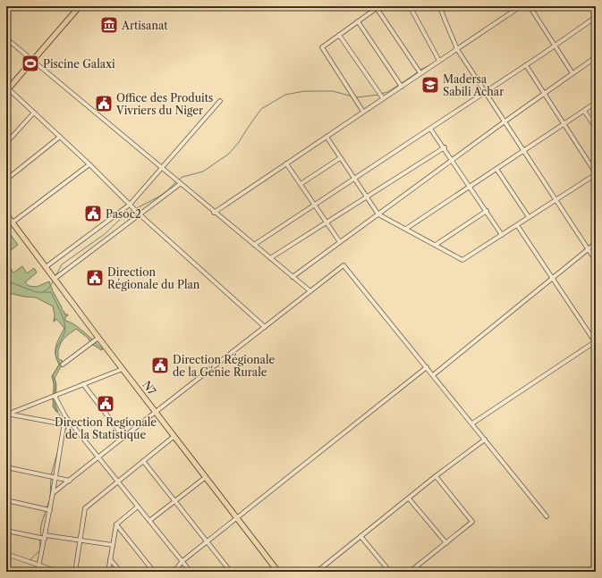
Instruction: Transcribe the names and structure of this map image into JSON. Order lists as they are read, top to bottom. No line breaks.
{"streets":{"main road":["N7"]},"places":{"museum":["Artisanat"],"sports":["Piscine Galaxi"],"school or university":["Madersa Sabili Achar"],"public building":["Office des Produits Vivriers du Niger","Pasoc2","Direction Régionale du Plan","Direction Régionale de la Génie Rurale","Direction Regionale de la Statistique"]}}
